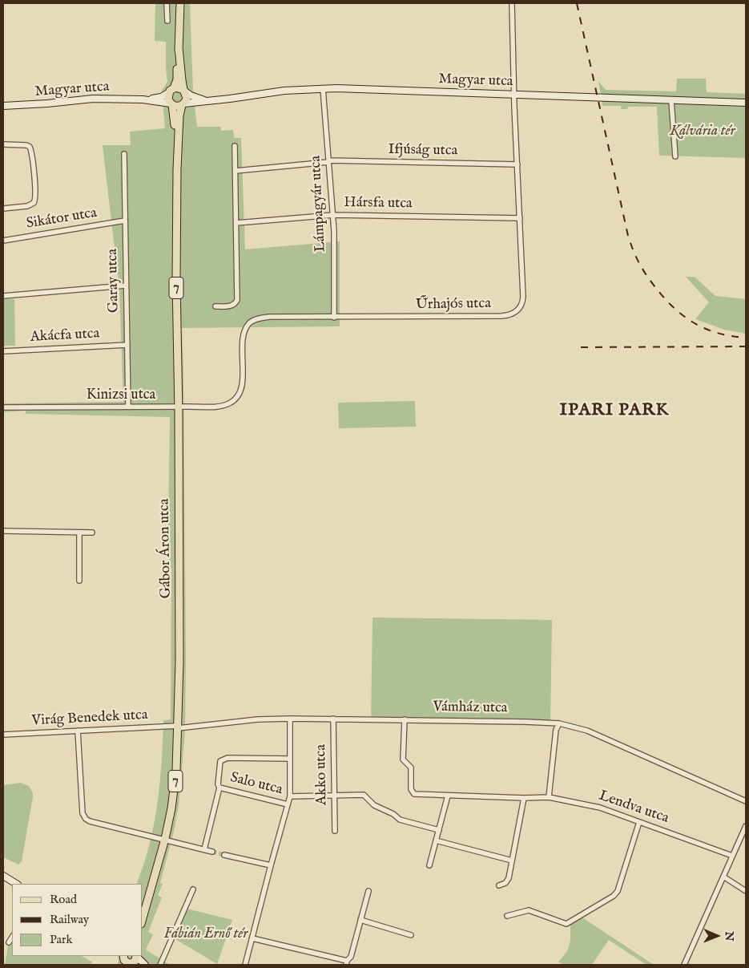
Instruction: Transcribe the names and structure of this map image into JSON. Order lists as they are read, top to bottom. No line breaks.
{"streets":{"main road":["Magyar utca","7","Gábor Áron utca"],"street":["Ifjúság utca","Lámpagyár utca","Hársfa utca","Sikátor utca","Garay utca","Űrhajós utca","Akácfa utca","Kinizsi utca","Vámház utca","Virág Benedek utca","Akko utca","Salo utca","Lendva utca"]},"crossings":[["Magyar utca","Lámpagyár utca"],["Magyar utca","7"],["Magyar utca","Űrhajós utca"],["Magyar utca","Gábor Áron utca"],["Ifjúság utca","Lámpagyár utca"],["Ifjúság utca","Űrhajós utca"],["Lámpagyár utca","Hársfa utca"],["Lámpagyár utca","Űrhajós utca"],["Hársfa utca","Űrhajós utca"],["Sikátor utca","Garay utca"],["Garay utca","Akácfa utca"],["Garay utca","Kinizsi utca"],["7","Gábor Áron utca"],["Űrhajós utca","Kinizsi utca"],["Kinizsi utca","Gábor Áron utca"],["Gábor Áron utca","Vámház utca"],["Gábor Áron utca","Virág Benedek utca"],["Vámház utca","Virág Benedek utca"],["Vámház utca","Akko utca"],["Vámház utca","Lendva utca"]],"districts":["IPARI PARK"],"parks":["Kálvária tér","Fábián Ernő tér"],"legend":["Road","Railway","Park"],"north":"right"}
